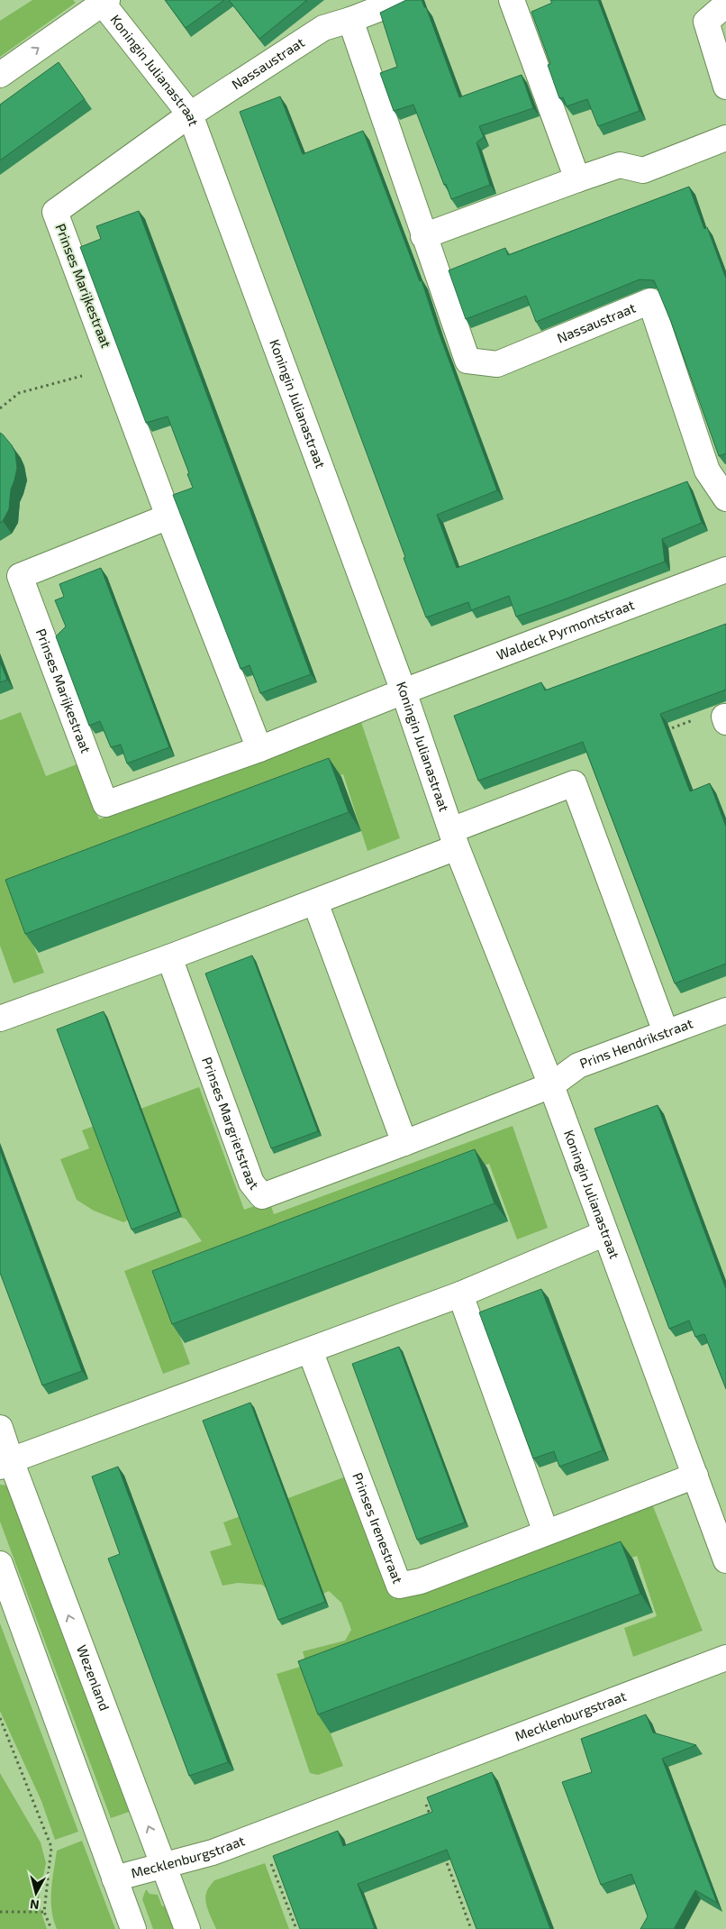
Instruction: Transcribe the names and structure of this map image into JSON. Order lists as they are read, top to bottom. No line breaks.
{"streets":{"street":["Nassaustraat","Koningin Julianastraat","Prinses Marijkestraat","Waldeck Pyrmontstraat","Prins Hendrikstraat","Prinses Margrietstraat","Prinses Irenestraat","Wezenland","Mecklenburgstraat"]},"crossings":[["Nassaustraat","Koningin Julianastraat"],["Nassaustraat","Prinses Marijkestraat"],["Koningin Julianastraat","Prinses Marijkestraat"],["Koningin Julianastraat","Waldeck Pyrmontstraat"],["Koningin Julianastraat","Prins Hendrikstraat"],["Koningin Julianastraat","Prinses Margrietstraat"],["Koningin Julianastraat","Prinses Irenestraat"],["Prinses Marijkestraat","Waldeck Pyrmontstraat"],["Prins Hendrikstraat","Prinses Margrietstraat"],["Wezenland","Mecklenburgstraat"]],"north":"bottom"}
